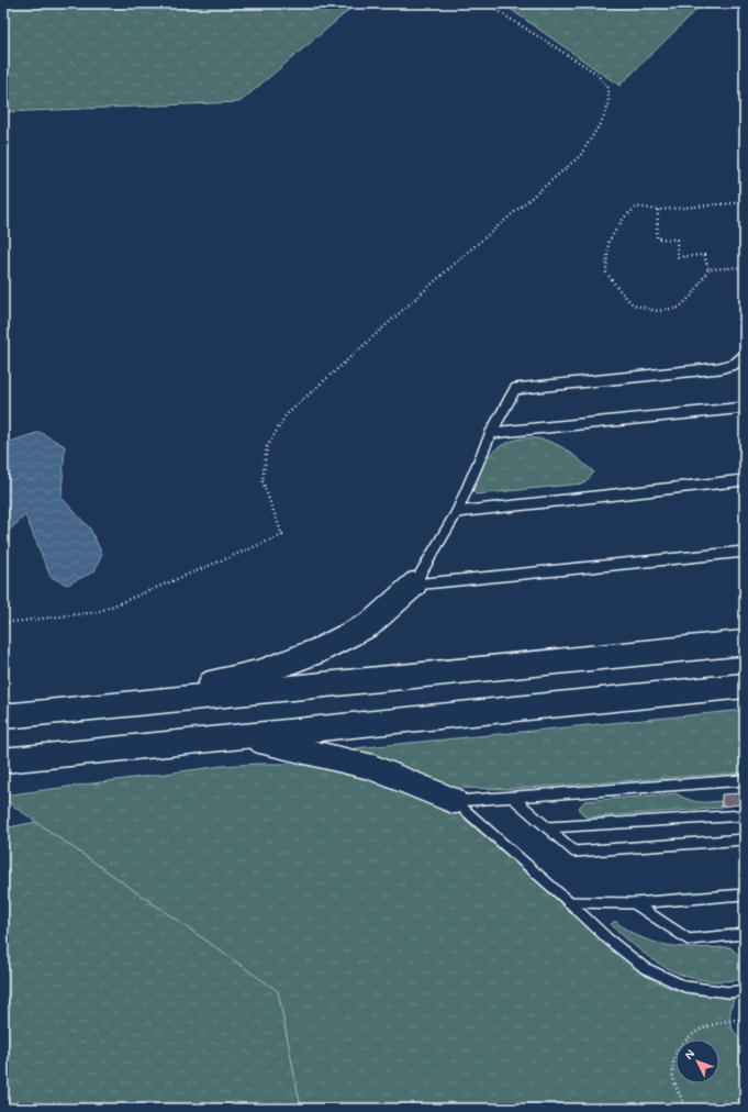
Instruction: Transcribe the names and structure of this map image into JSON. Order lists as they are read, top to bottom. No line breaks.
{"north":"top left"}
